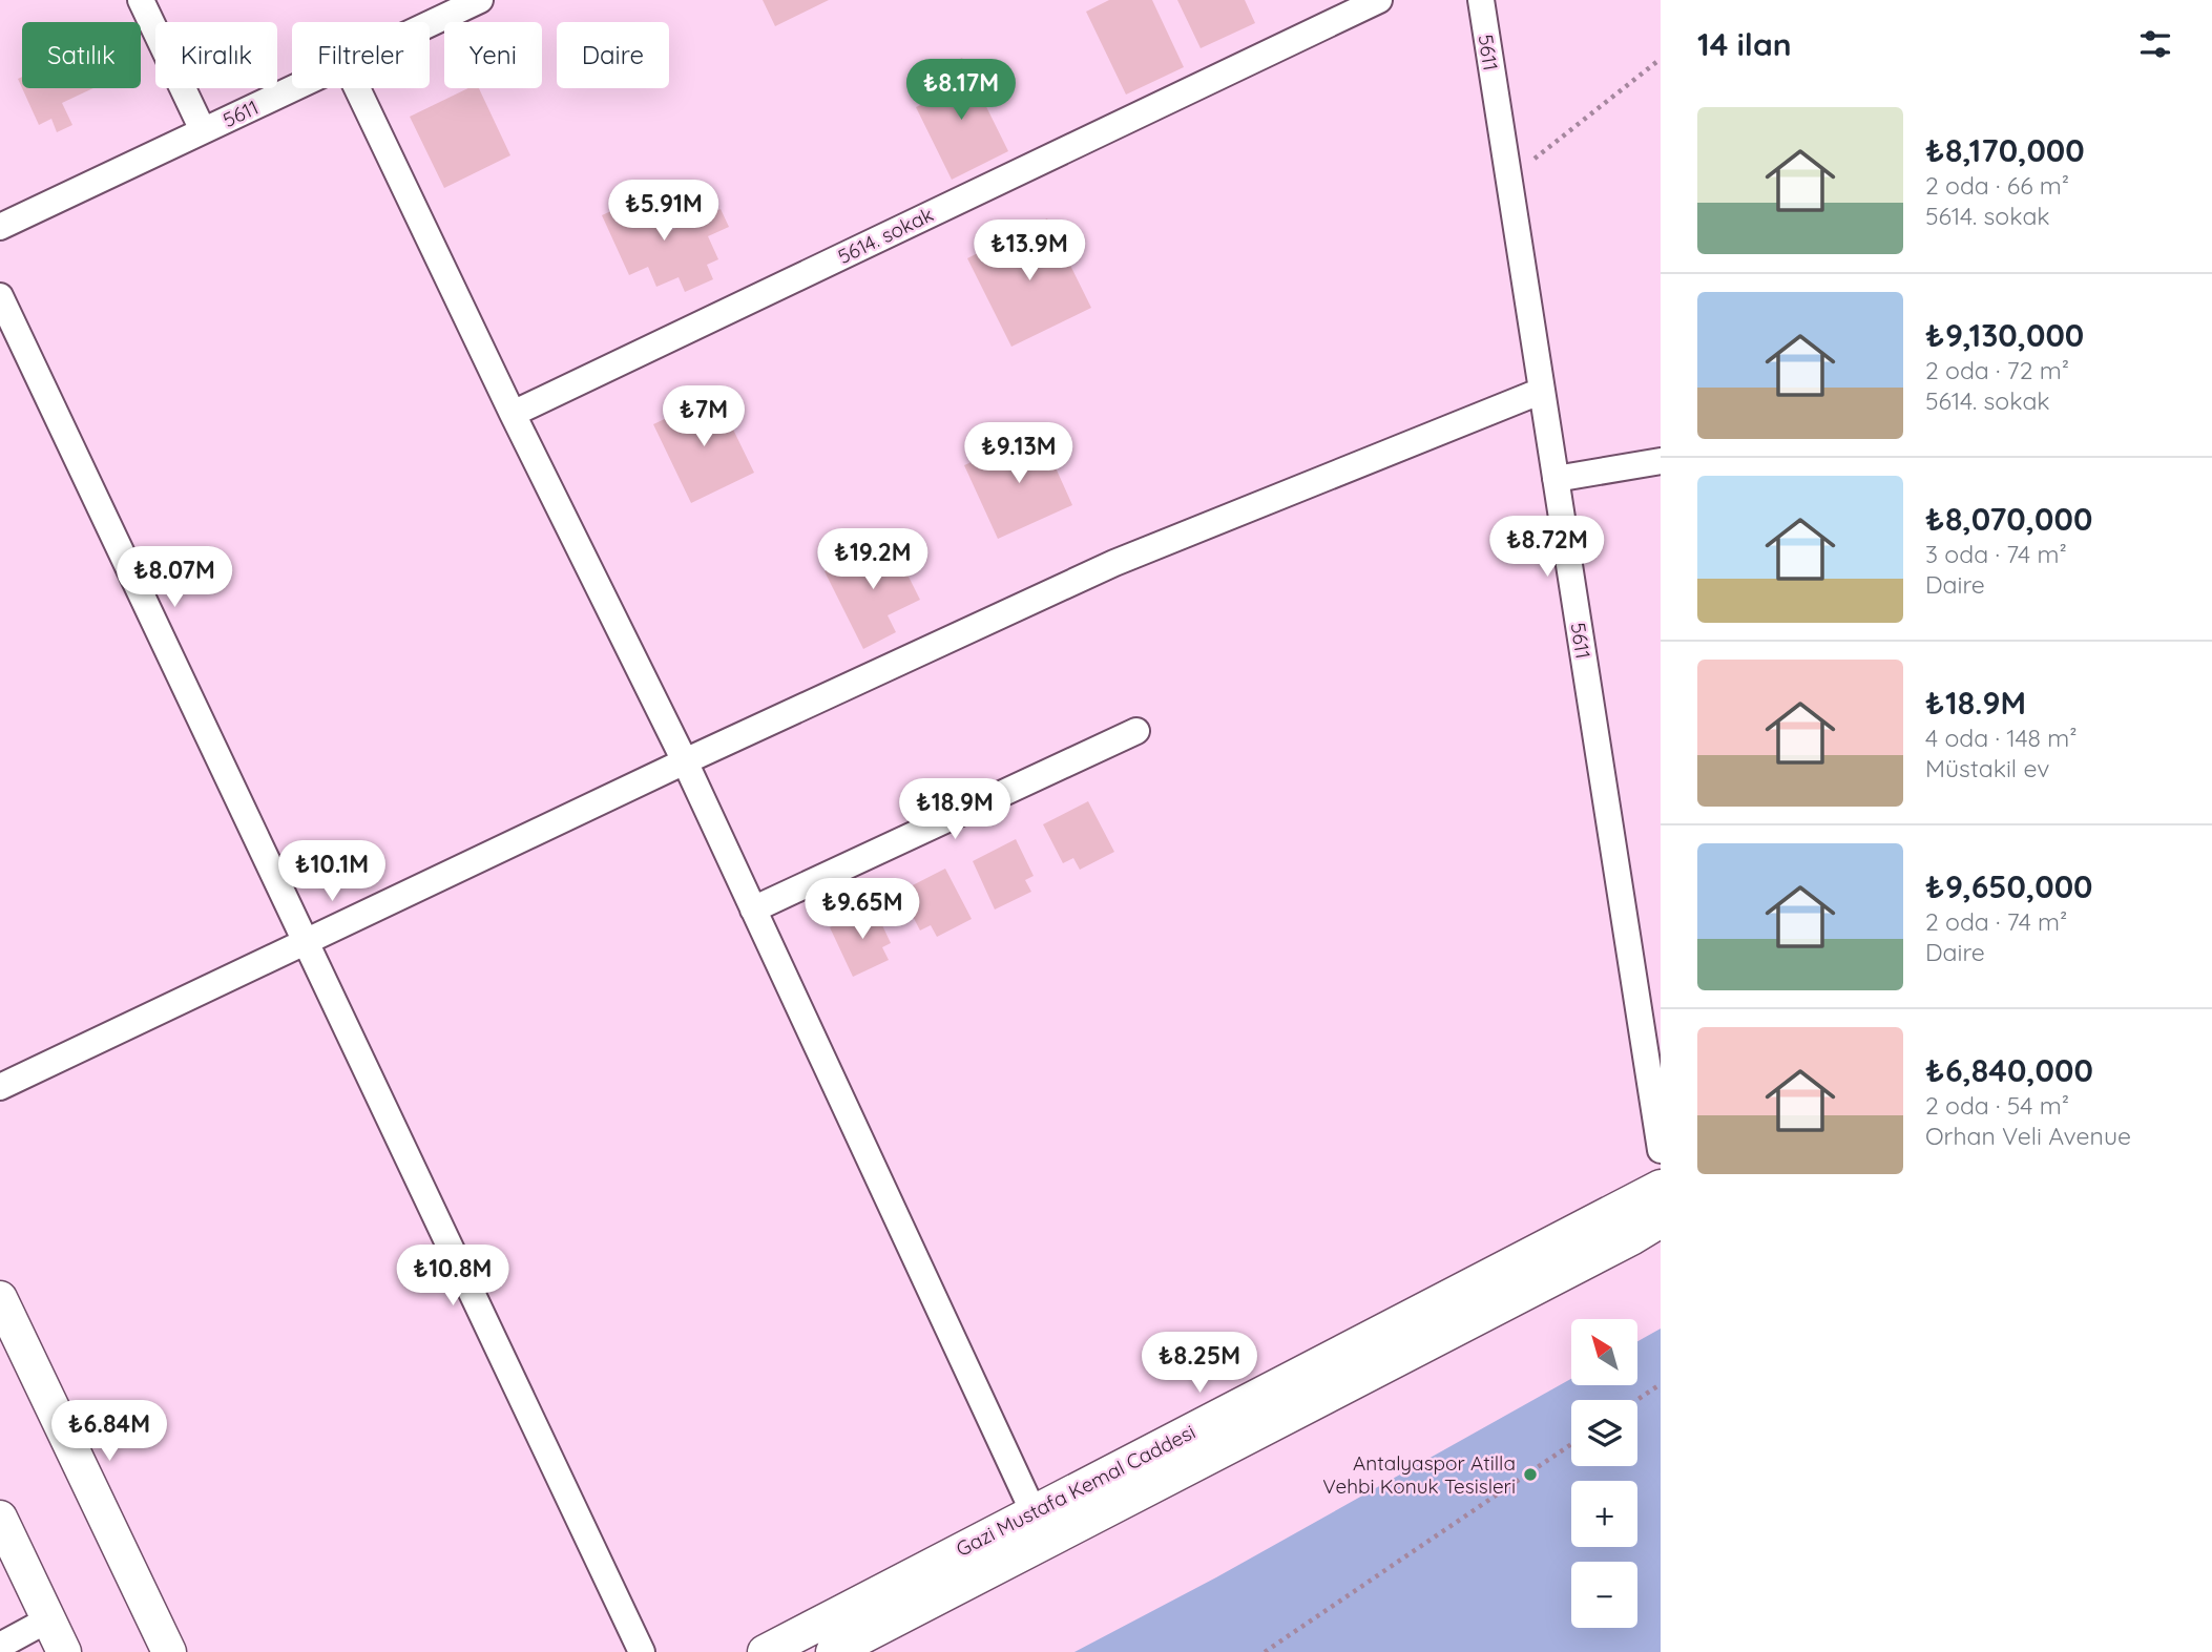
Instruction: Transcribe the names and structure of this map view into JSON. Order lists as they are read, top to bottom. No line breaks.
{"streets":{"street":["5611","5614. sokak","Gazi Mustafa Kemal Caddesi"]},"places":["Antalyaspor Atilla Vehbi Konuk Tesisleri"],"north":"top left","page":{"heading":"14 ilan","chip":["Satılık","Kiralık","Filtreler","Yeni","Daire"],"price":["₺8.17M","₺5.91M","₺13.9M","₺7M","₺9.13M","₺8.72M","₺19.2M","₺8.07M","₺18.9M","₺10.1M","₺9.65M","₺10.8M","₺8.25M","₺6.84M"],"list":[{"name":"₺8,170,000","note":"2 oda · 66 m² · 5614. sokak"},{"name":"₺9,130,000","note":"2 oda · 72 m² · 5614. sokak"},{"name":"₺8,070,000","note":"3 oda · 74 m² · Daire"},{"name":"₺18.9M","note":"4 oda · 148 m² · Müstakil ev"},{"name":"₺9,650,000","note":"2 oda · 74 m² · Daire"},{"name":"₺6,840,000","note":"2 oda · 54 m² · Orhan Veli Avenue"}],"map_buttons":["+","−"]}}
